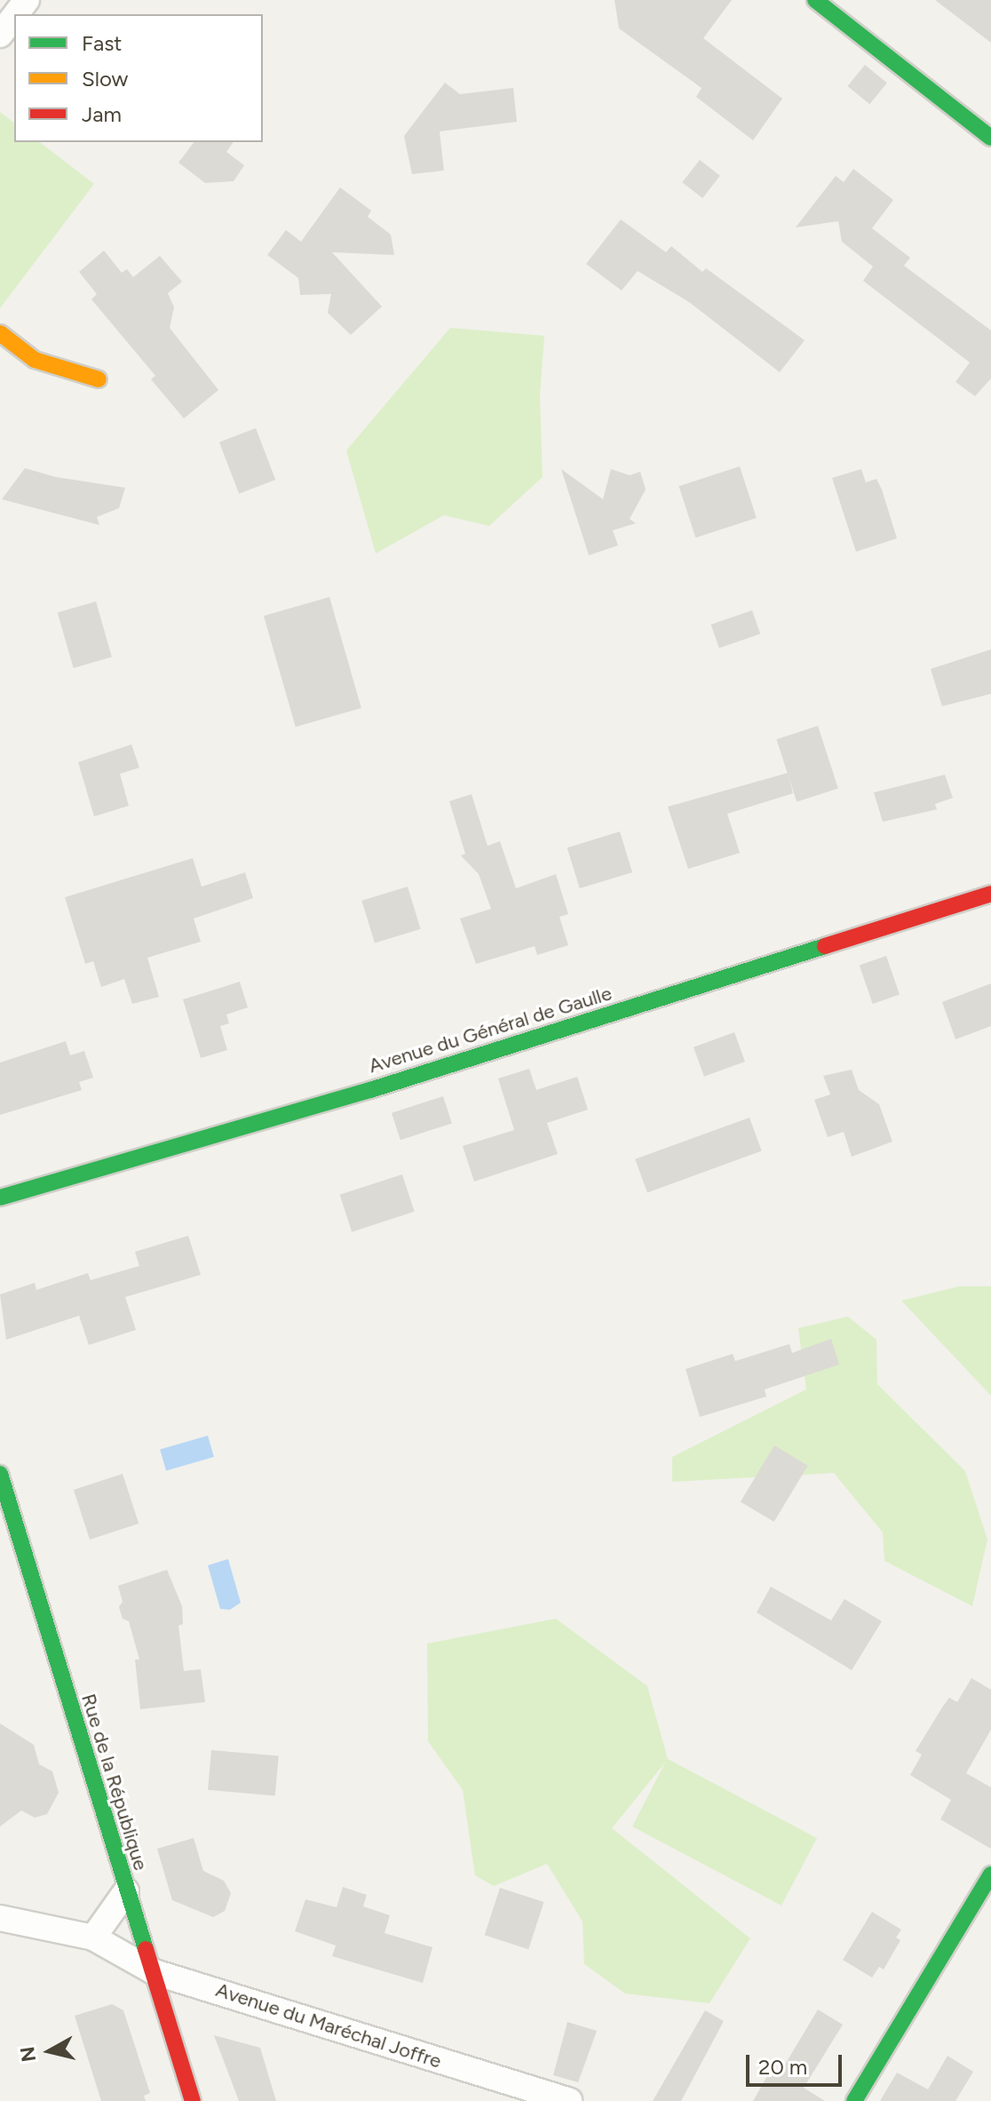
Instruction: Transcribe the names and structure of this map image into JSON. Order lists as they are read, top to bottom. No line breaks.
{"streets":{"street":["Avenue du Général de Gaulle","Rue de la République","Avenue du Maréchal Joffre"]},"crossings":[["Rue de la République","Avenue du Maréchal Joffre"]],"legend":["Fast","Slow","Jam"],"scale_bar":"20 m","north":"left"}
